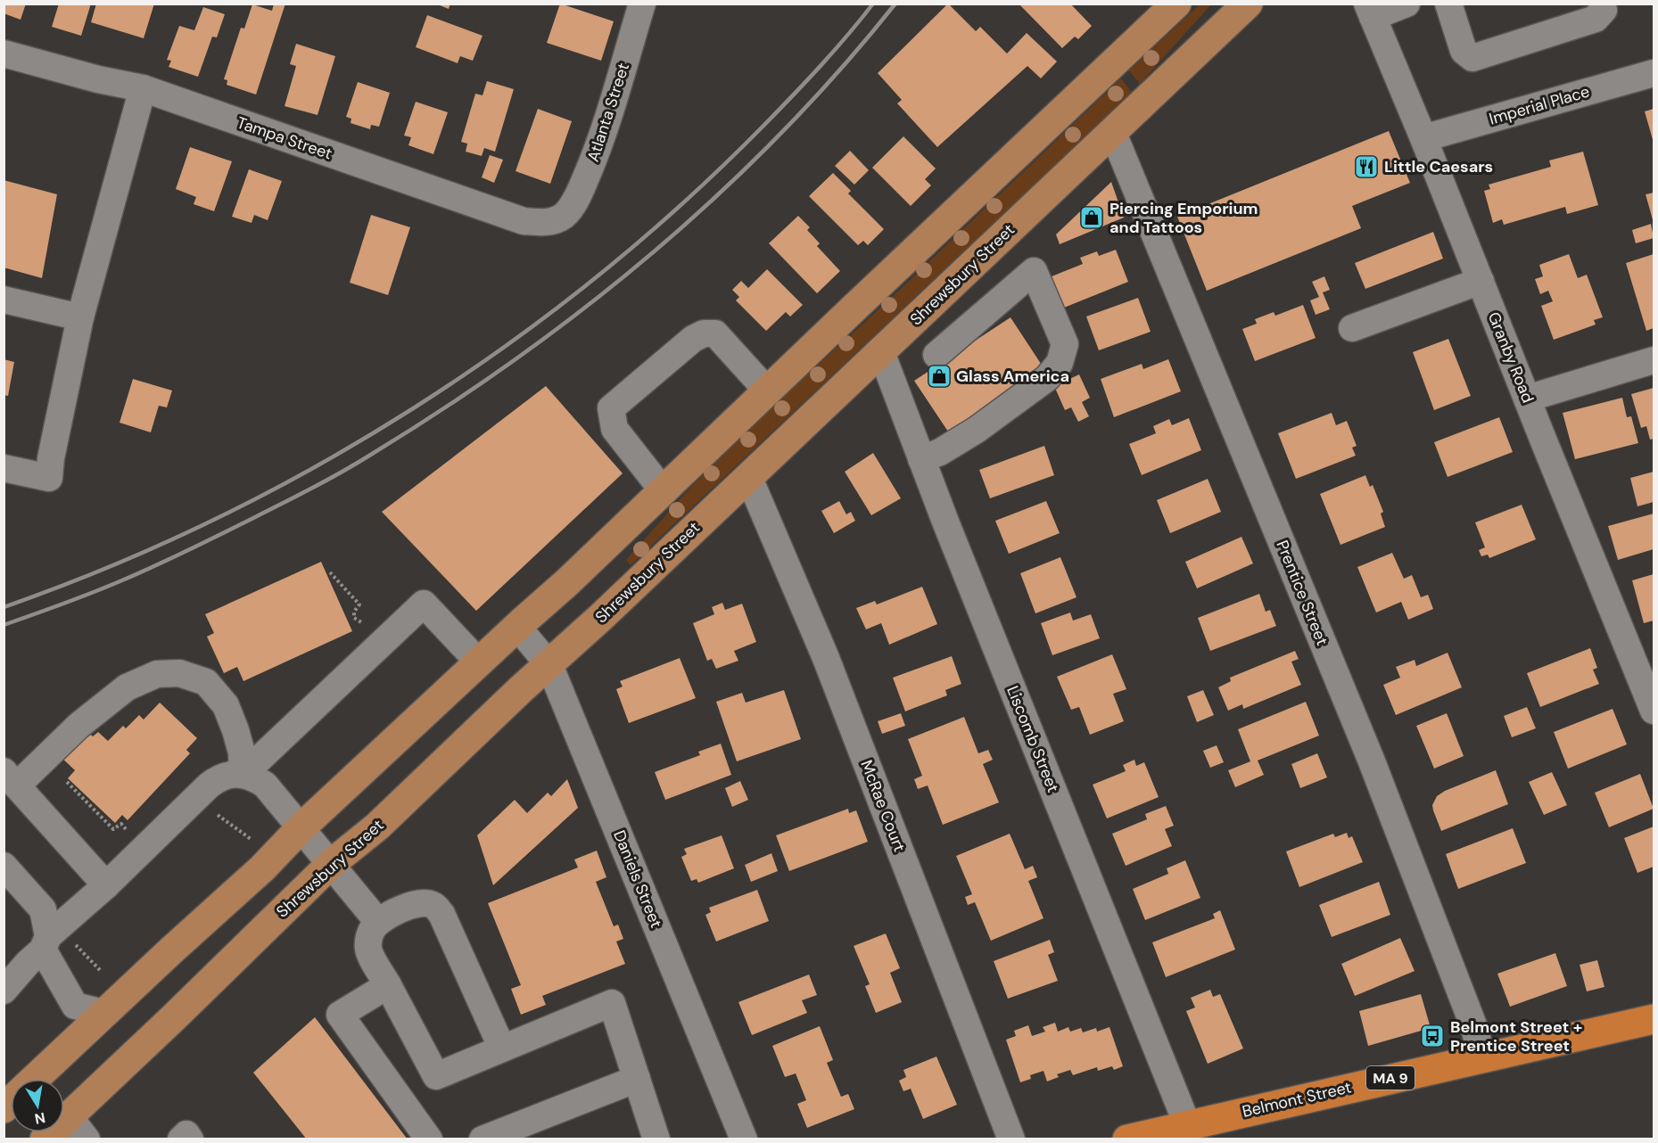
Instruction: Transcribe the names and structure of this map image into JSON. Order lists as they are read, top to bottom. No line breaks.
{"streets":{"highway":["MA 9","Belmont Street"],"main road":["Shrewsbury Street"],"street":["Imperial Place","Atlanta Street","Tampa Street","Granby Road","Prentice Street","Liscomb Street","McRae Court","Daniels Street"]},"crossings":[["Imperial Place","Granby Road"],["Atlanta Street","Tampa Street"],["Shrewsbury Street","Prentice Street"],["Shrewsbury Street","Liscomb Street"],["Shrewsbury Street","McRae Court"],["Shrewsbury Street","Daniels Street"],["Prentice Street","Belmont Street"],["Liscomb Street","Belmont Street"]],"places":{"restaurant":["Little Caesars"],"shop":["Piercing Emporium and Tattoos","Glass America"],"bus stop":["Belmont Street + Prentice Street"]},"north":"bottom"}
